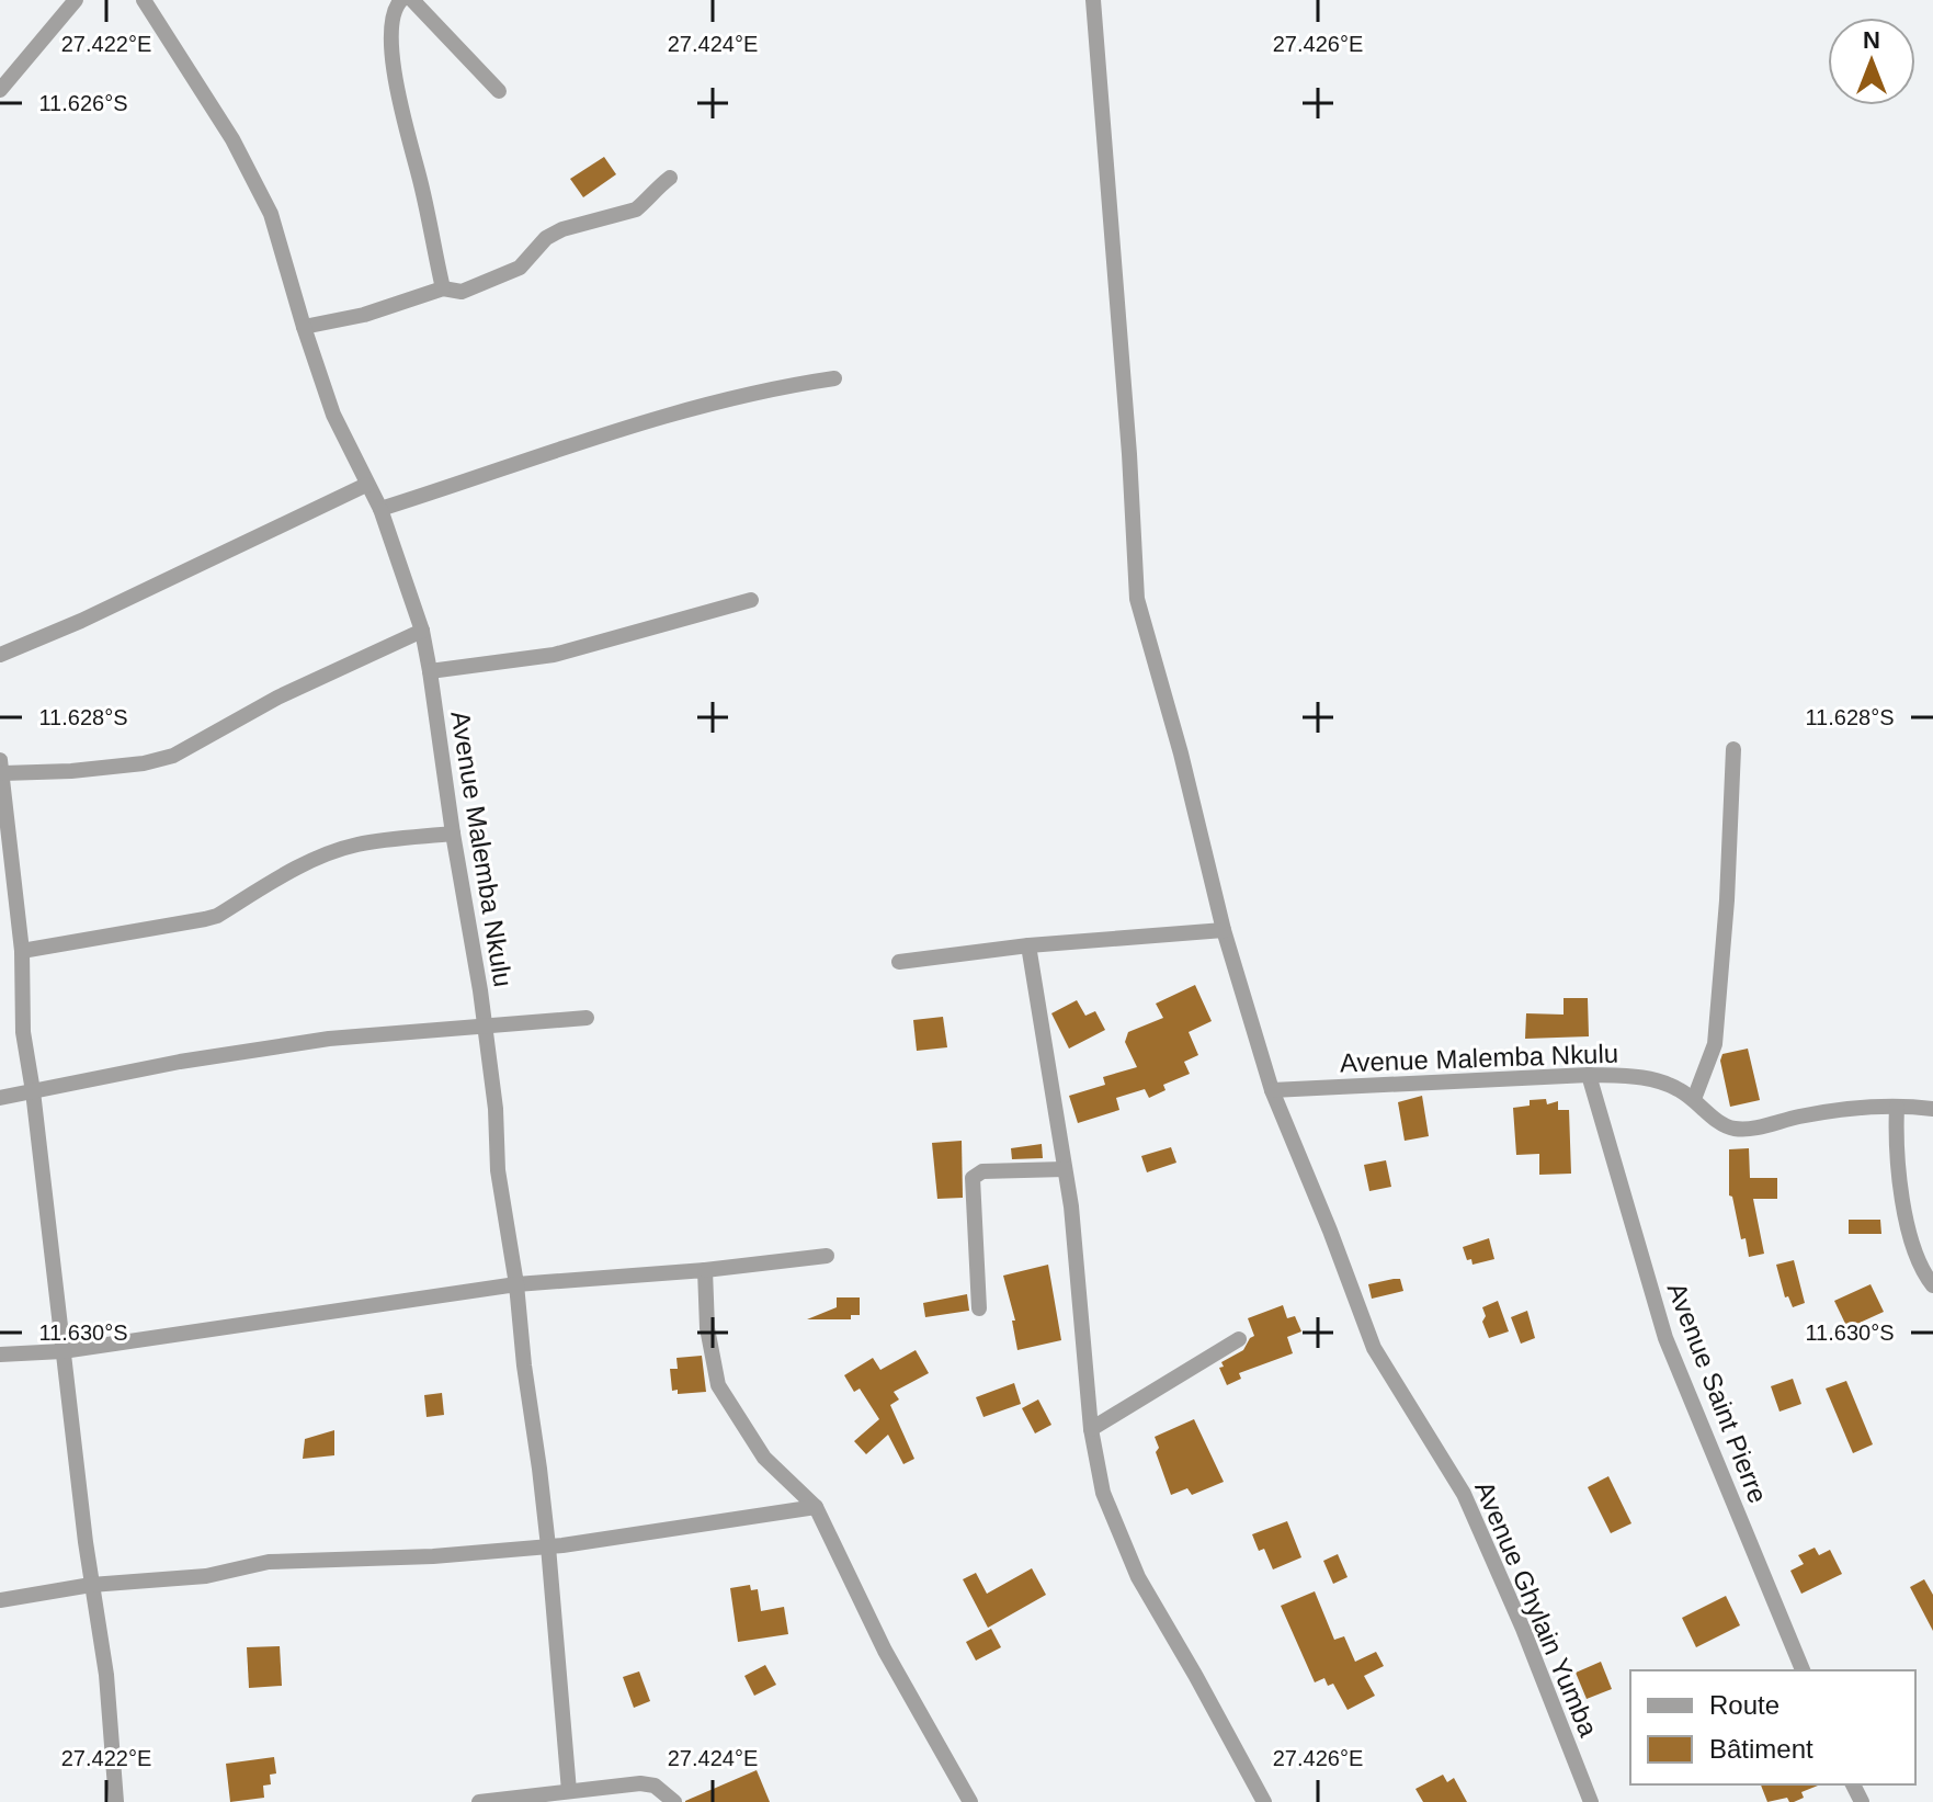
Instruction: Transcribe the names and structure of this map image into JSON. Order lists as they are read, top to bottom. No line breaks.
{"streets":{"street":["Avenue Malemba Nkulu","Avenue Saint Pierre","Avenue Ghylain Yumba"]},"crossings":[["Avenue Malemba Nkulu","Avenue Saint Pierre"],["Avenue Malemba Nkulu","Avenue Ghylain Yumba"]],"legend":["Route","Bâtiment"],"north":"top","coordinates":["27.422°E","27.424°E","27.426°E","11.626°S","11.628°S","11.630°S"]}
